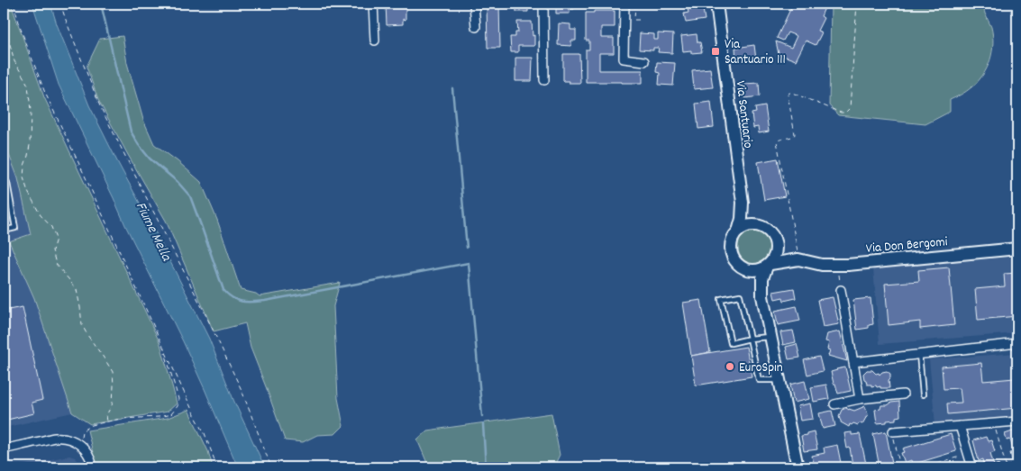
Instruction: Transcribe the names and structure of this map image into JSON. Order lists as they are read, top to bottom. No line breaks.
{"streets":{"street":["Via Santuario","Via Don Bergomi"]},"crossings":[["Via Santuario","Via Don Bergomi"]],"water":["Fiume Mella"],"places":{"transit":["Via Santuario 111"],"other":["EuroSpin"]}}
